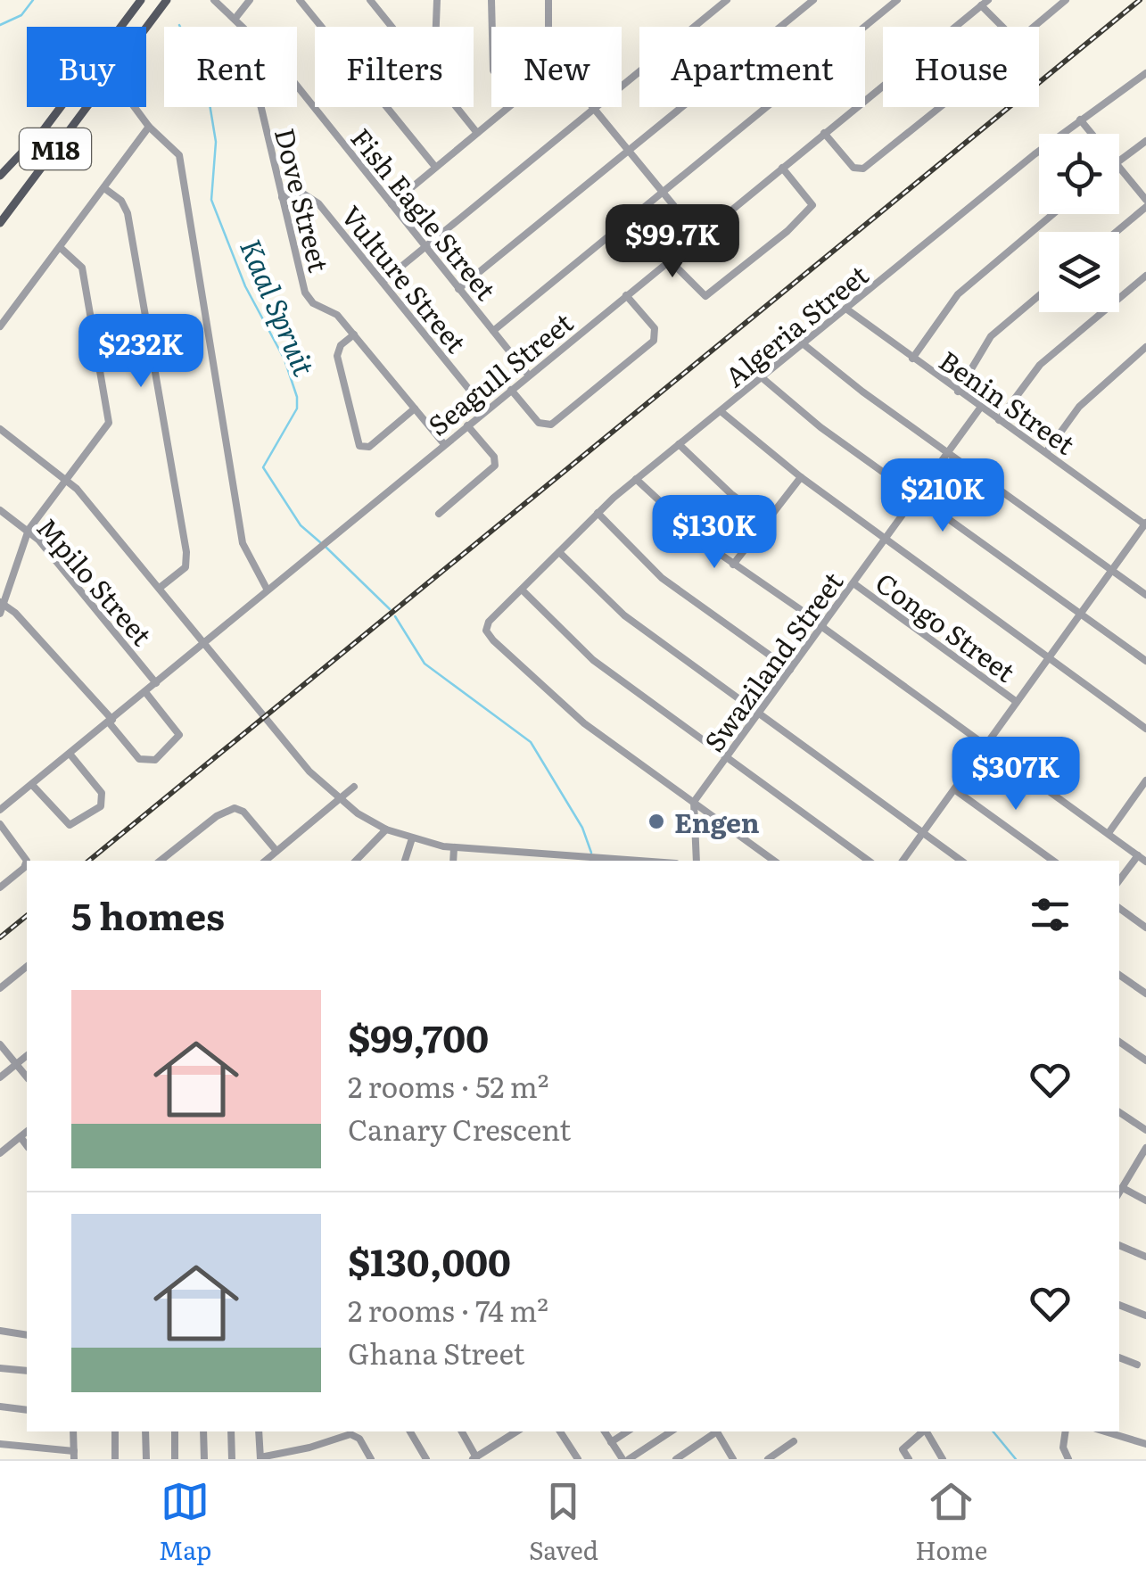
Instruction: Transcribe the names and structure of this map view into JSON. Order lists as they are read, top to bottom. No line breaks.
{"streets":{"main road":["M18"],"street":["Dove Street","Fish Eagle Street","Vulture Street","Algeria Street","Seagull Street","Benin Street","Mpilo Street","Congo Street","Swaziland Street"]},"crossings":[["Dove Street","Vulture Street"],["Dove Street","Seagull Street"],["Fish Eagle Street","Seagull Street"],["Vulture Street","Seagull Street"],["Algeria Street","Benin Street"],["Algeria Street","Swaziland Street"],["Seagull Street","Mpilo Street"],["Benin Street","Swaziland Street"],["Congo Street","Swaziland Street"]],"water":["Kaal Spruit"],"places":["Engen"],"page":{"chip":["Buy","Rent","Filters","New","Apartment","House"],"price":["$99.7K","$232K","$210K","$130K","$307K"],"heading":"5 homes","list":[{"name":"$99,700","note":"2 rooms · 52 m² · Canary Crescent"},{"name":"$130,000","note":"2 rooms · 74 m² · Ghana Street"}],"tabs":["Map","Saved","Home"]}}
